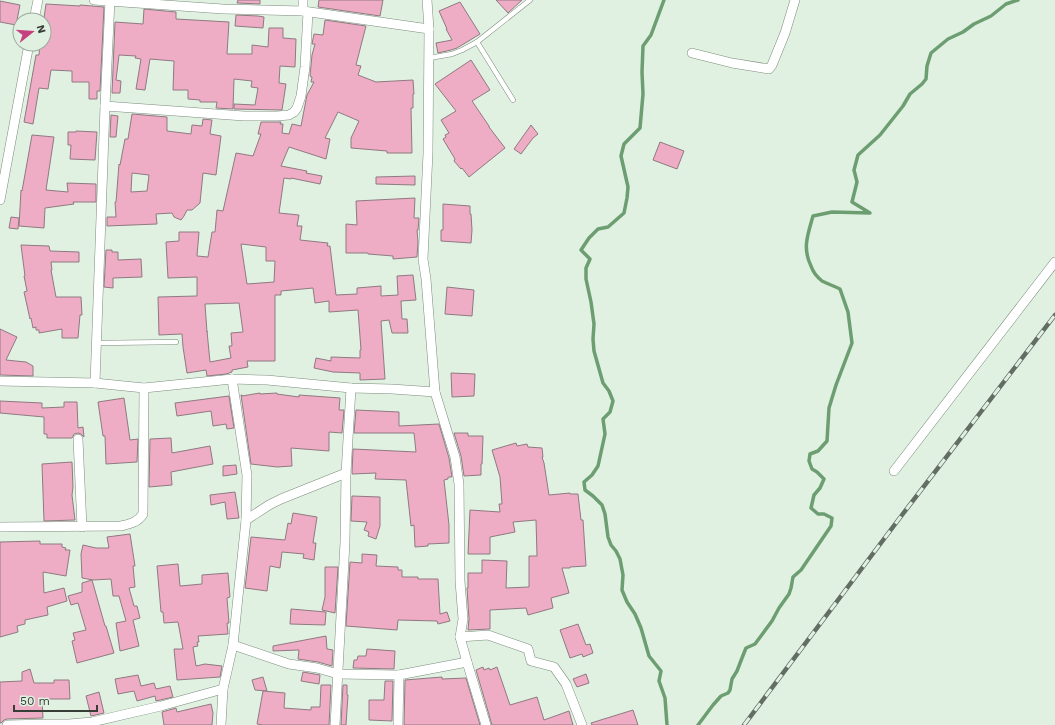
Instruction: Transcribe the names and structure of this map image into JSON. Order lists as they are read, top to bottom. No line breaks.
{"scale_bar":"50 m","north":"right"}
